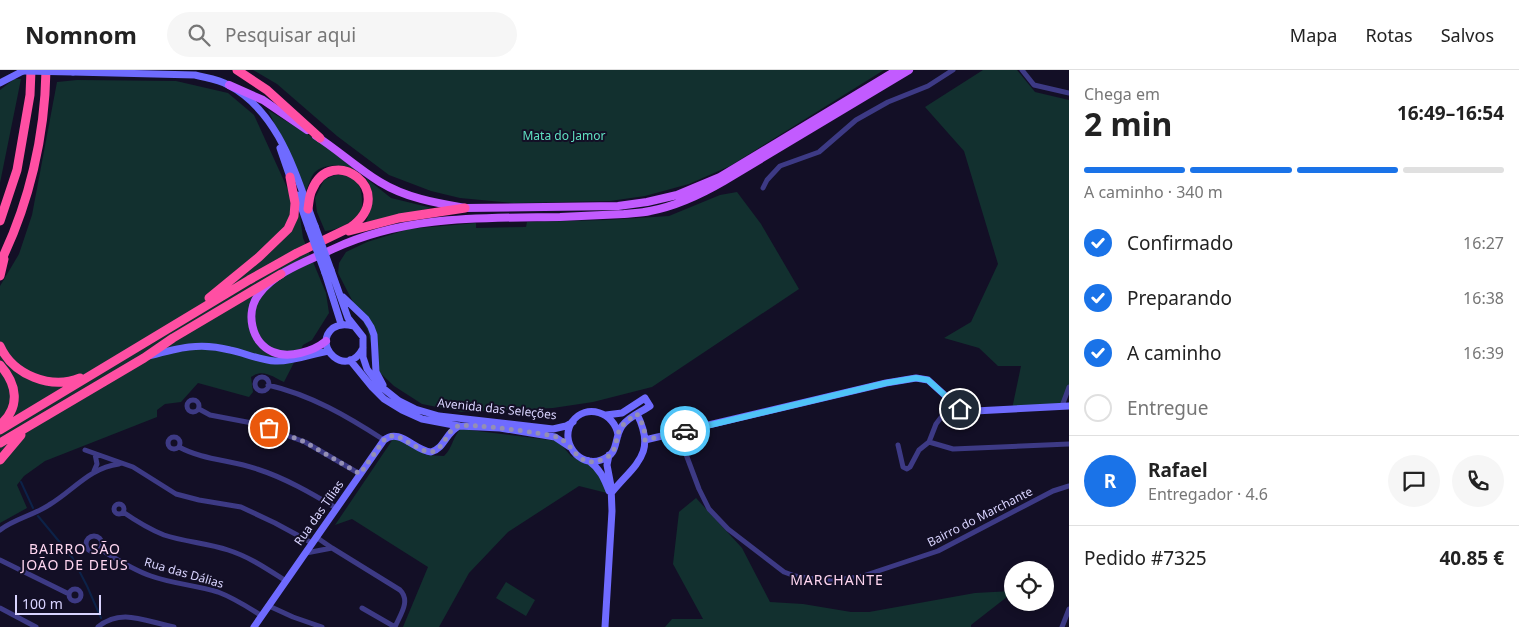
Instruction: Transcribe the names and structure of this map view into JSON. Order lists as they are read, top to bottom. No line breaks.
{"streets":{"main road":["Avenida das Seleções","Rua das Tílias"],"street":["Bairro do Marchante","Rua das Dálias"]},"crossings":[["Rua das Tílias","Rua das Dálias"]],"districts":["BAIRRO SÃO JOÃO DE DEUS","MARCHANTE"],"parks":["Mata do Jamor"],"scale_bar":"100 m","page":{"header":"Nomnom","search":"Pesquisar aqui","nav":["Mapa","Rotas","Salvos"],"heading":["2 min","Chega em","16:49–16:54"],"panel":["Rafael","Entregador · 4.6","Pedido #7325","40.85 €"],"bar":"A caminho · 340 m","list":[["Confirmado","16:27"],["Preparando","16:38"],["A caminho","16:39"],"Entregue"],"round":"R","scale":"100 m"}}
